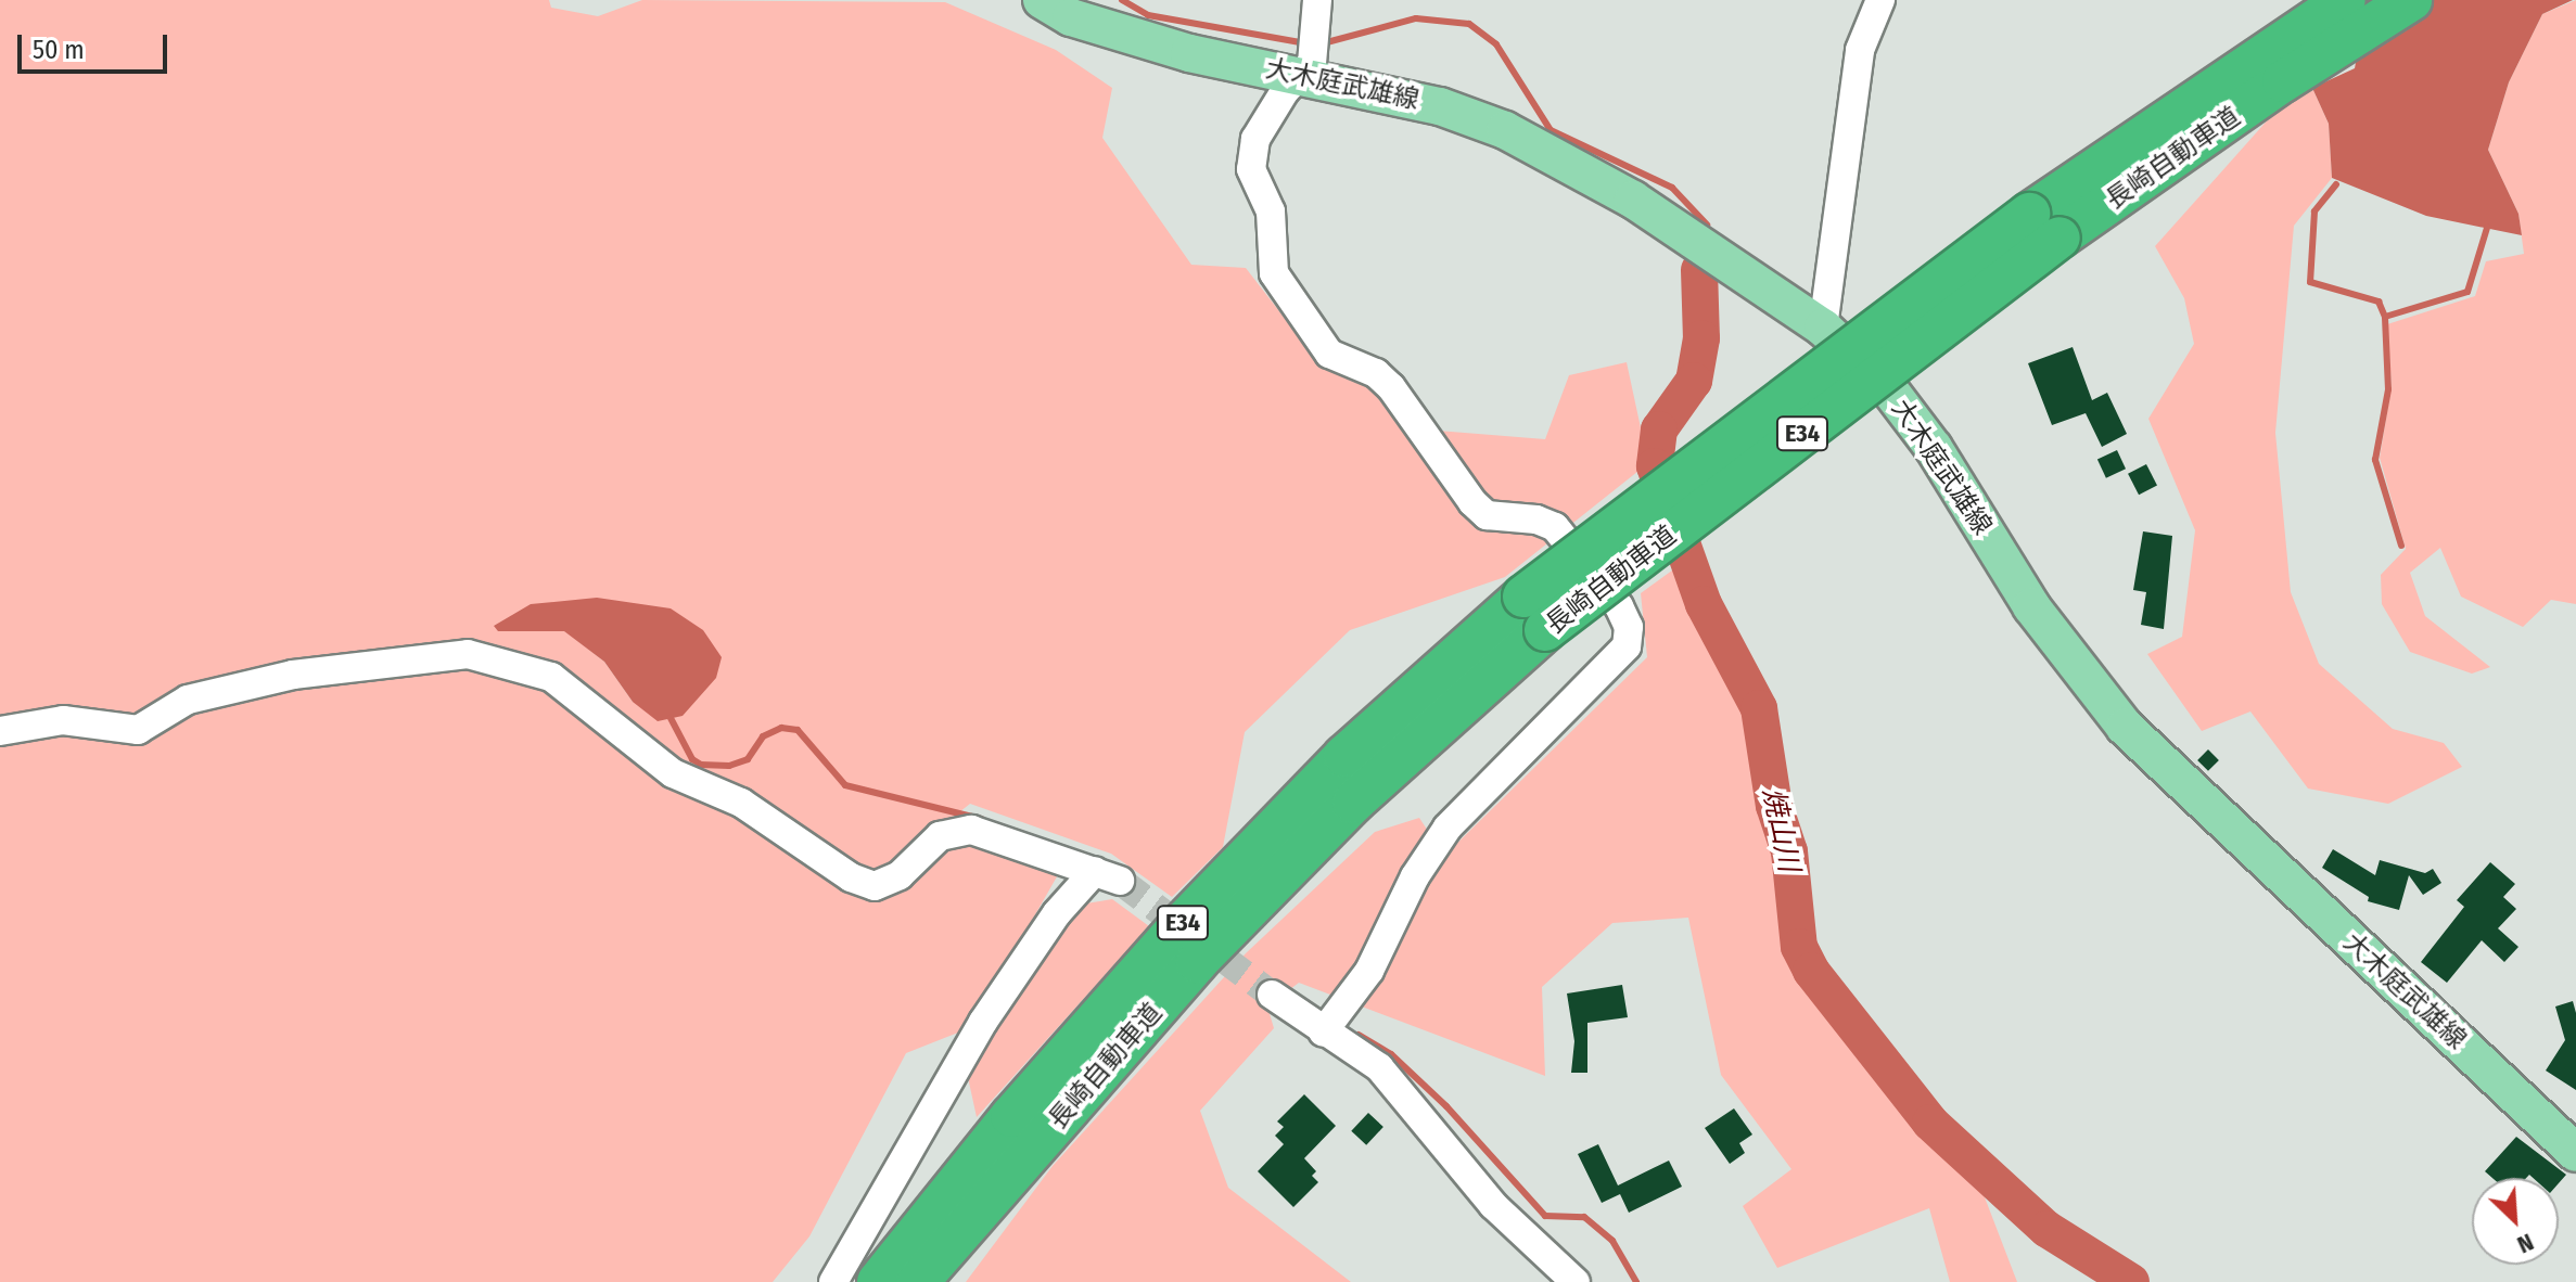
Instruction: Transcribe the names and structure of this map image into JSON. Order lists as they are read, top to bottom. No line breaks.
{"streets":{"highway":["長崎自動車道","E34"],"main road":["大木庭武雄線"]},"water":["焼山川"],"scale_bar":"50 m","north":"bottom right"}
